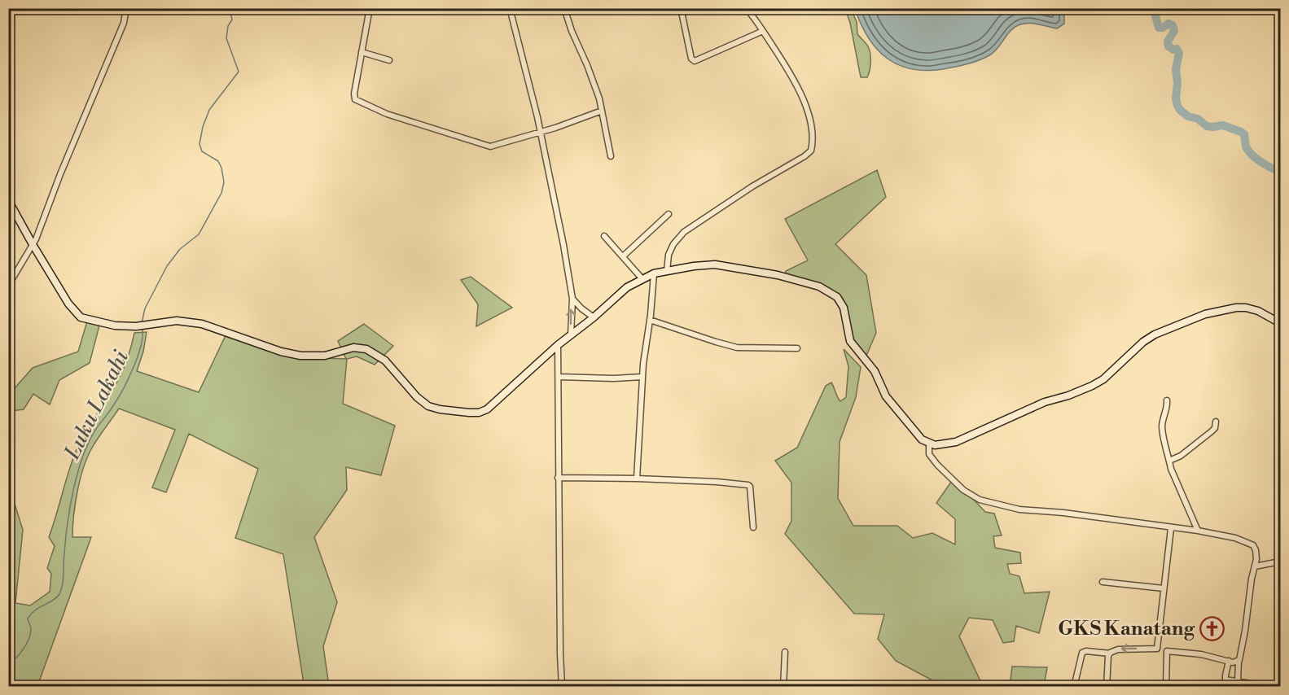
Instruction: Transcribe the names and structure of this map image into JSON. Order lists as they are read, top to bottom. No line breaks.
{"water":["Luku Lakahi"],"places":{"church":["GKS Kanatang"]}}
